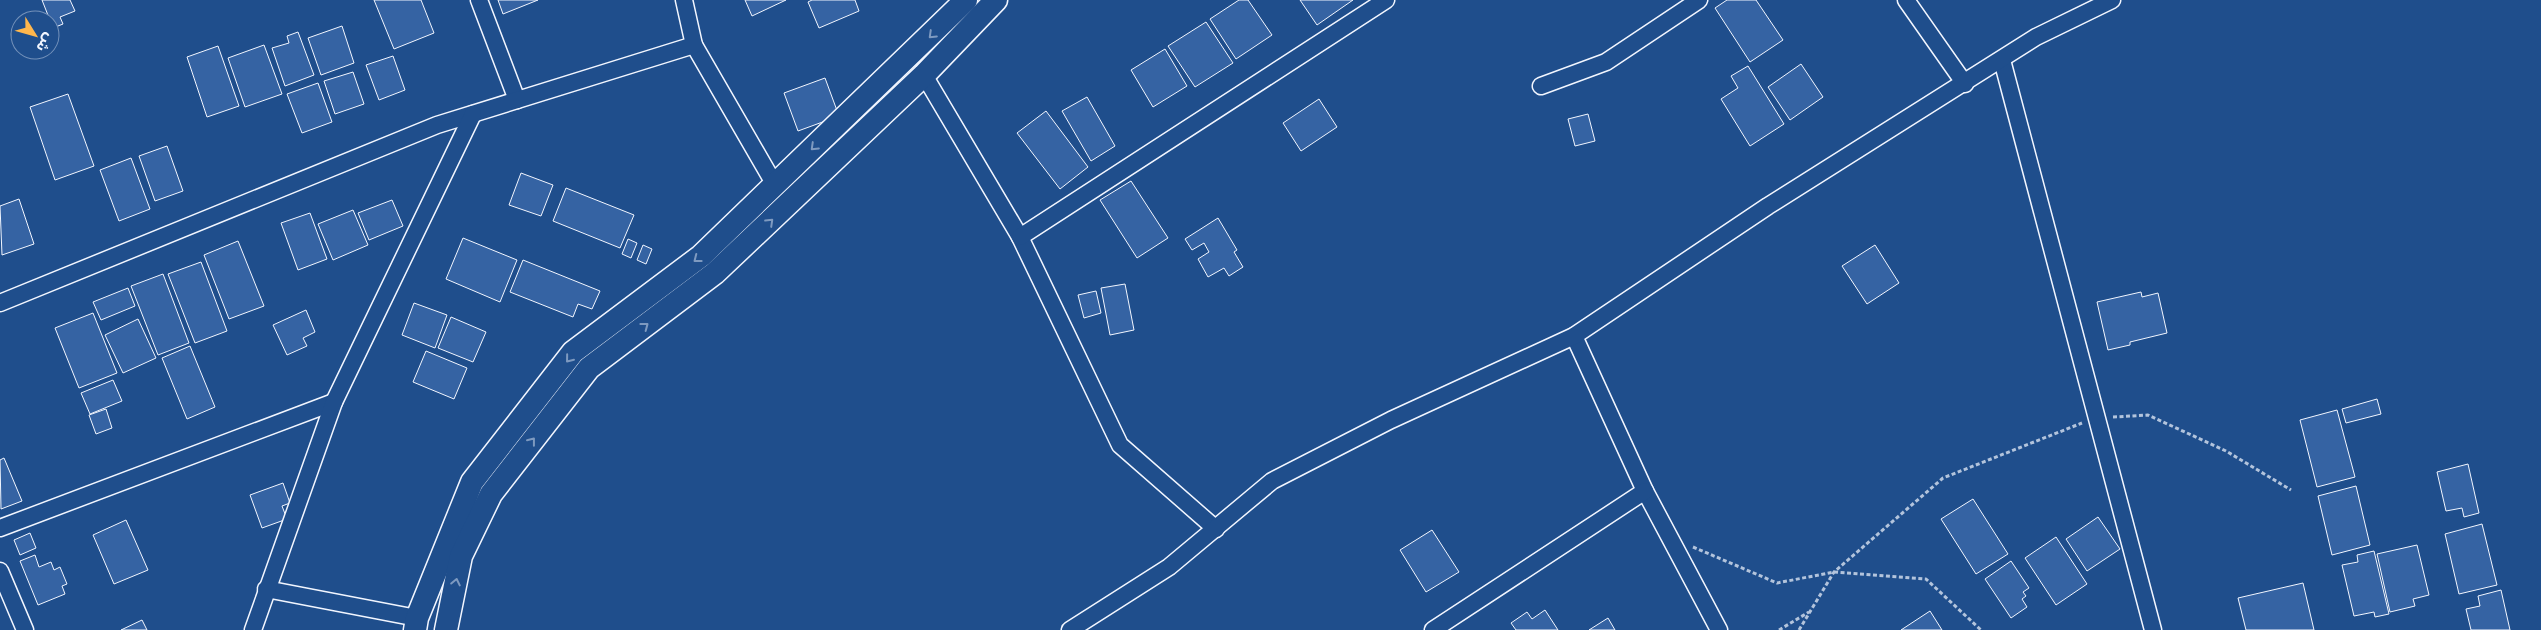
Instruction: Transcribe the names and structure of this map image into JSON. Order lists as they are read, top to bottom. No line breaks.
{"north":"bottom right"}
